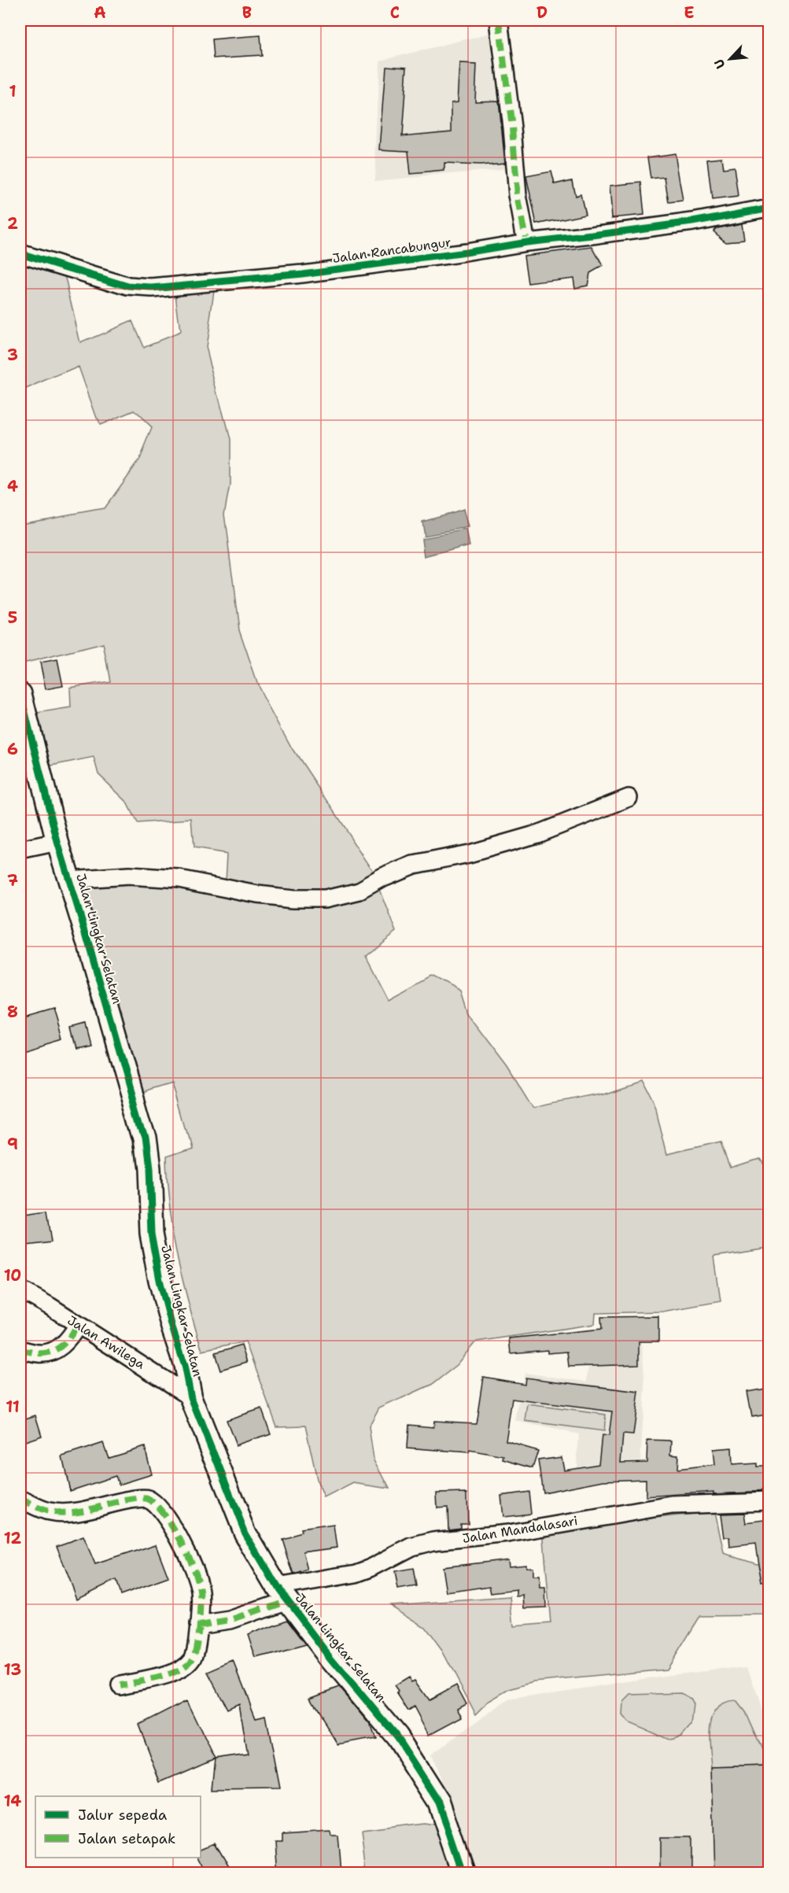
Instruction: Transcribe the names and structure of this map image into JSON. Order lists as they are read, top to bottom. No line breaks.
{"streets":{"street":["Jalan Rancabungur","Jalan Lingkar Selatan","Jalan Awilega","Jalan Mandalasari"]},"crossings":[["Jalan Lingkar Selatan","Jalan Awilega"],["Jalan Lingkar Selatan","Jalan Mandalasari"]],"legend":["Jalur sepeda","Jalan setapak"],"north":"bottom left","grid":{"columns":["A","B","C","D","E"],"rows":["1","2","3","4","5","6","7","8","9","10","11","12","13","14"]}}
